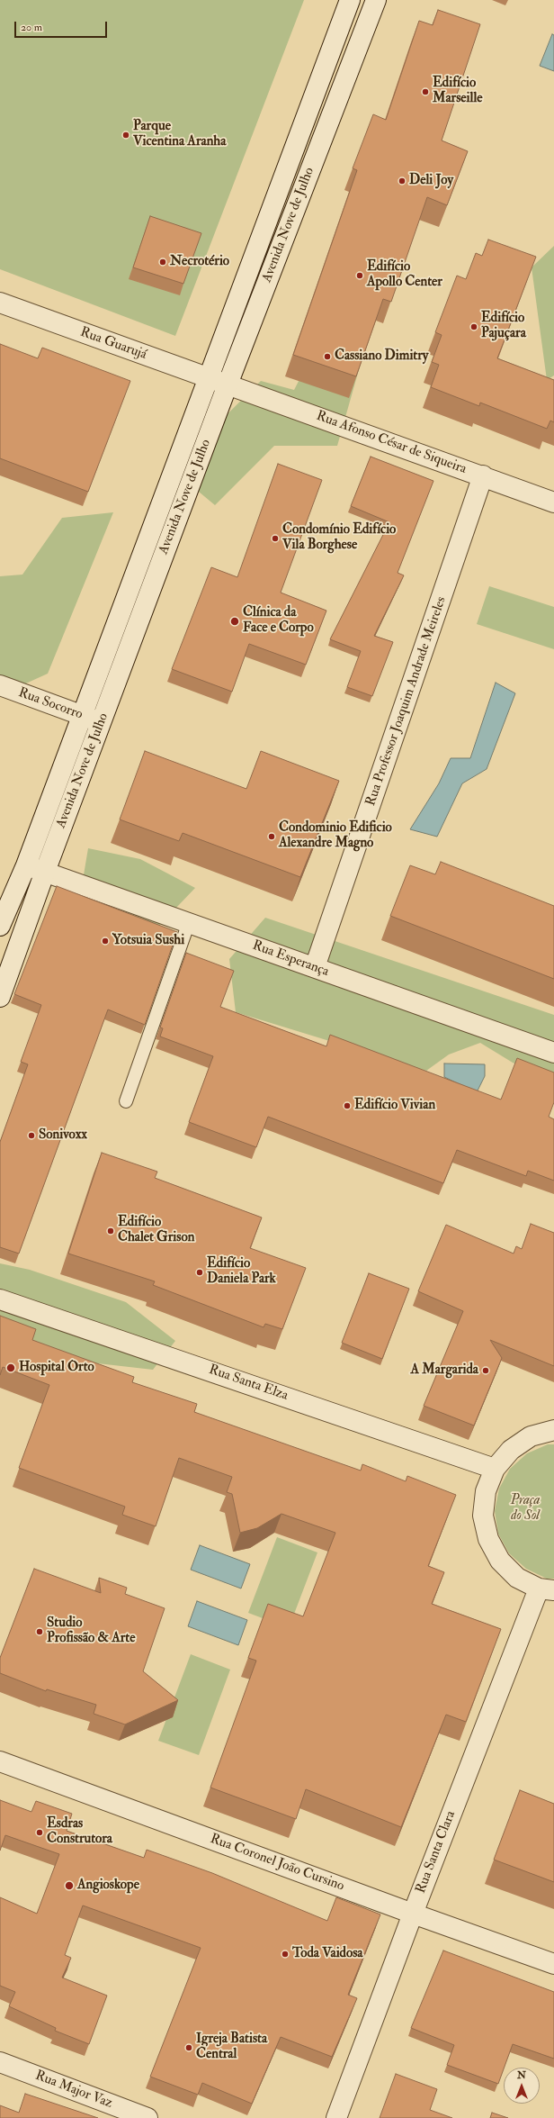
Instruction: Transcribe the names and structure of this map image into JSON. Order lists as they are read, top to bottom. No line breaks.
{"streets":{"street":["Avenida Nove de Julho","Rua Guarujá","Rua Afonso César de Siqueira","Rua Professor Joaquim Andrade Meireles","Rua Socorro","Rua Esperança","Rua Santa Elza","Rua Santa Clara","Rua Coronel João Cursino","Rua Major Vaz"]},"crossings":[["Avenida Nove de Julho","Rua Guarujá"],["Avenida Nove de Julho","Rua Afonso César de Siqueira"],["Avenida Nove de Julho","Rua Socorro"],["Avenida Nove de Julho","Rua Esperança"],["Rua Guarujá","Rua Afonso César de Siqueira"],["Rua Afonso César de Siqueira","Rua Professor Joaquim Andrade Meireles"],["Rua Professor Joaquim Andrade Meireles","Rua Esperança"],["Rua Santa Clara","Rua Coronel João Cursino"]],"parks":["Praça do Sol"],"places":["Edifício Marseille","Parque Vicentina Aranha","Deli Joy","Necrotério","Edifício Apollo Center","Edifício Pajuçara","Cassiano Dimitry","Condomínio Edifício Vila Borghese","Clínica da Face e Corpo","Condominio Edificio Alexandre Magno","Yotsuia Sushi","Edifício Vivian","Sonivoxx","Edifício Chalet Grison","Edifício Daniela Park","Hospital Orto","A Margarida","Studio Profissão & Arte","Esdras Construtora","Angioskope","Toda Vaidosa","Igreja Batista Central"],"scale_bar":"20 m","north":"top"}
